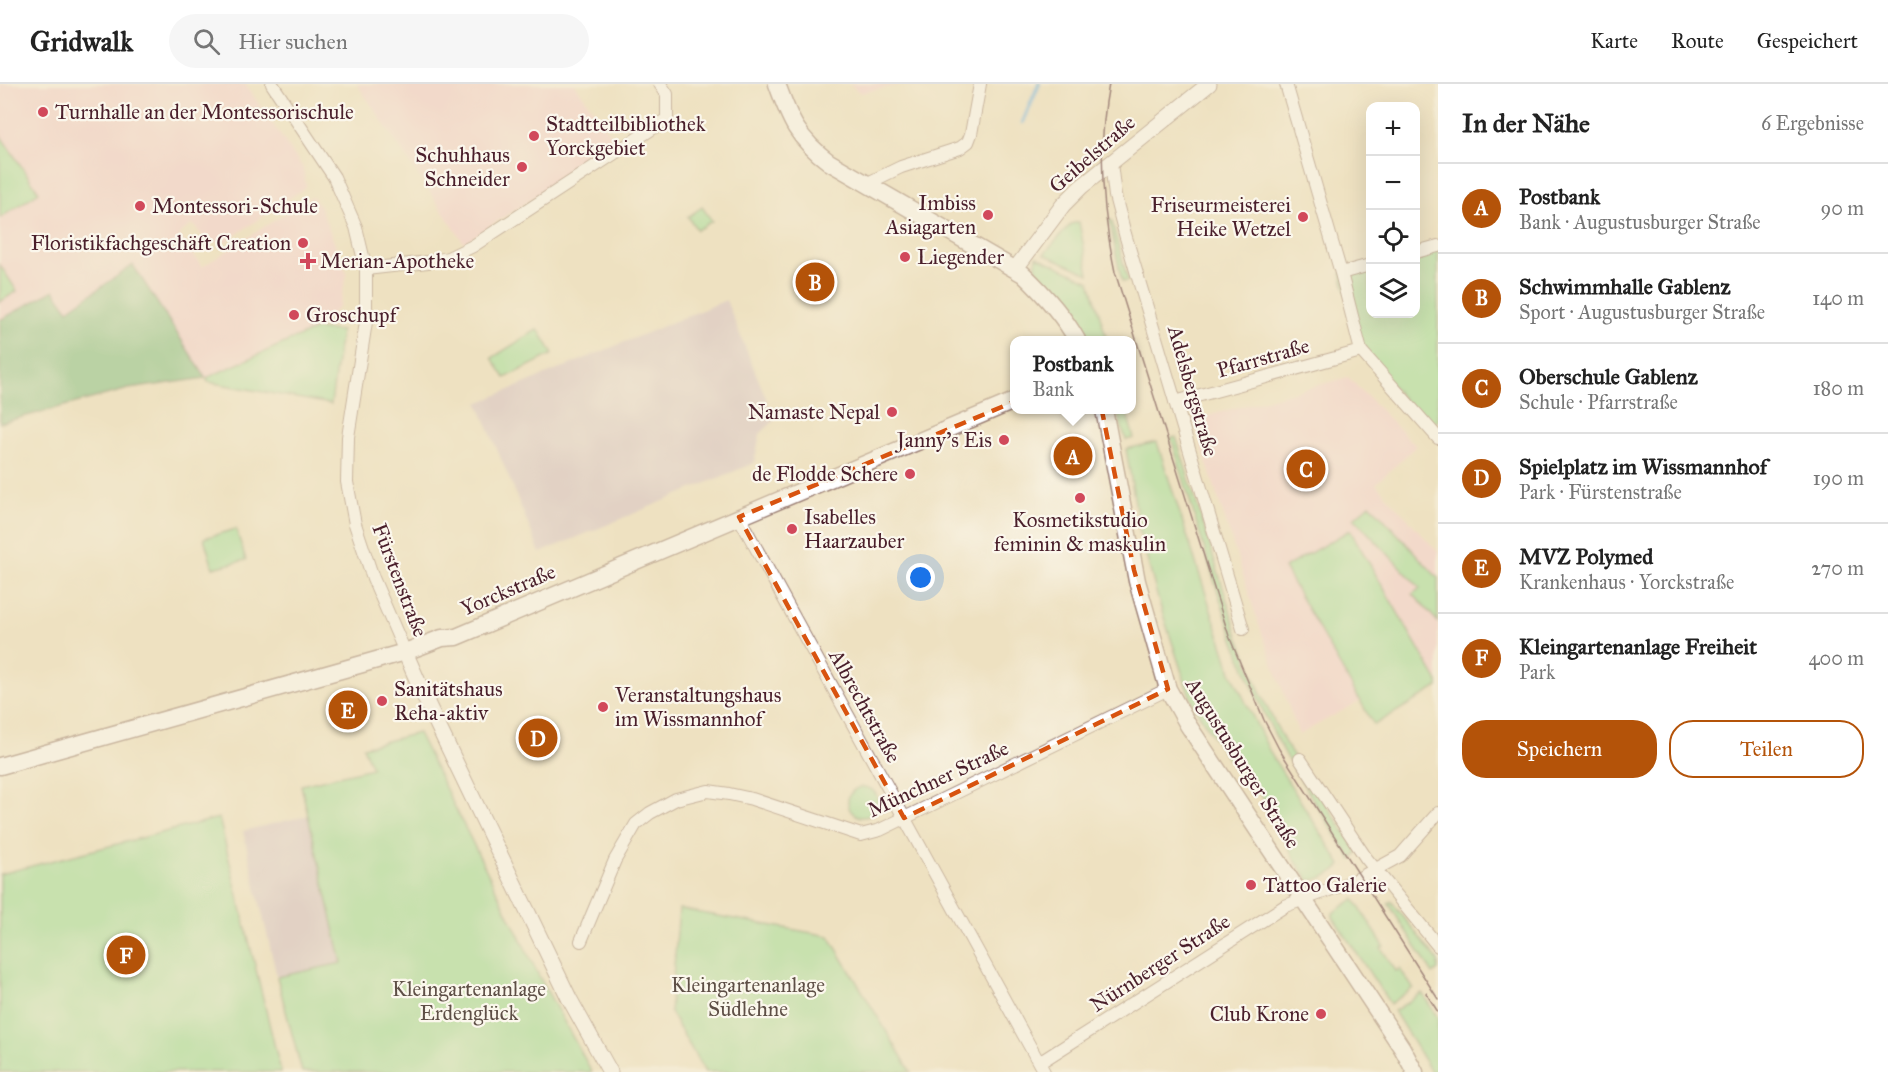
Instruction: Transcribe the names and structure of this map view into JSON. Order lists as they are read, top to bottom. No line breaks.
{"streets":{"main road":["Yorckstraße","Augustusburger Straße"],"street":["Geibelstraße","Pfarrstraße","Adelsbergstraße","Fürstenstraße","Albrechtstraße","Münchner Straße","Nürnberger Straße"]},"crossings":[["Geibelstraße","Adelsbergstraße"],["Pfarrstraße","Adelsbergstraße"],["Fürstenstraße","Yorckstraße"],["Yorckstraße","Albrechtstraße"],["Albrechtstraße","Münchner Straße"],["Albrechtstraße","Nürnberger Straße"],["Augustusburger Straße","Münchner Straße"],["Augustusburger Straße","Nürnberger Straße"]],"parks":["Kleingartenanlage Südlehne","Kleingartenanlage Erdenglück"],"places":{"other":["Turnhalle an der Montessorischule","Stadtteilbibliothek Yorckgebiet","Schuhhaus Schneider","Montessori-Schule","Imbiss Asiagarten","Friseurmeisterei Heike Wetzel","Floristikfachgeschäft Creation","Liegender","Groschupf","Namaste Nepal","Janny's Eis","de Flodde Schere","Kosmetikstudio feminin & maskulin","Isabelles Haarzauber","Sanitätshaus Reha-aktiv","Veranstaltungshaus im Wissmannhof","Tattoo Galerie","Club Krone"],"health":["Merian-Apotheke"]},"page":{"header":"Gridwalk","search":"Hier suchen","nav":["Karte","Route","Gespeichert"],"heading":["In der Nähe","6 Ergebnisse"],"map_buttons":["+","−"],"list":[{"mark":"A","name":"Postbank","note":"Bank · Augustusburger Straße","value":"90 m"},{"mark":"B","name":"Schwimmhalle Gablenz","note":"Sport · Augustusburger Straße","value":"140 m"},{"mark":"C","name":"Oberschule Gablenz","note":"Schule · Pfarrstraße","value":"180 m"},{"mark":"D","name":"Spielplatz im Wissmannhof","note":"Park · Fürstenstraße","value":"190 m"},{"mark":"E","name":"MVZ Polymed","note":"Krankenhaus · Yorckstraße","value":"270 m"},{"mark":"F","name":"Kleingartenanlage Freiheit","note":"Park","value":"400 m"}],"pins":["B","A","C","E","D","F"],"popup":["Postbank","Bank"],"buttons":["Speichern","Teilen"]}}
